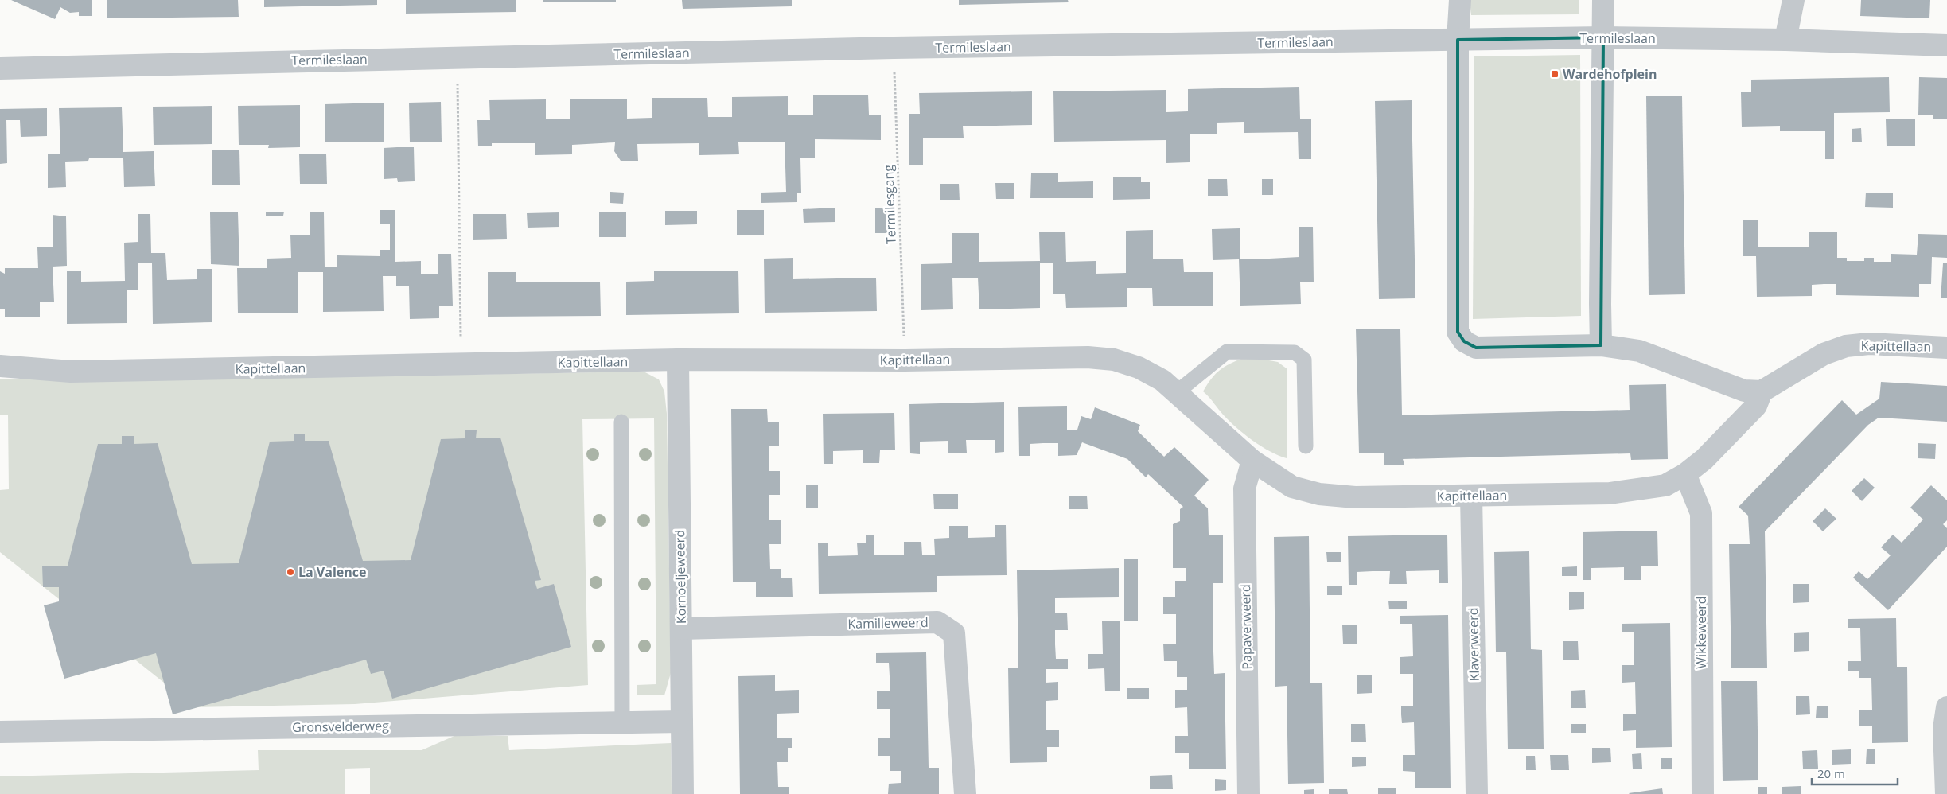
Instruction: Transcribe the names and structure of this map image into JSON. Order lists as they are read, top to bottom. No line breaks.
{"streets":{"street":["Termileslaan","Kapittellaan","Kornoeljeweerd","Kamilleweerd","Papaverweerd","Wikkeweerd","Klaverweerd","Gronsvelderweg"],"path":["Termilesgang"]},"crossings":[["Termileslaan","Termilesgang"],["Termilesgang","Kapittellaan"],["Kapittellaan","Kornoeljeweerd"],["Kapittellaan","Papaverweerd"],["Kapittellaan","Wikkeweerd"],["Kapittellaan","Klaverweerd"],["Kornoeljeweerd","Kamilleweerd"],["Kornoeljeweerd","Gronsvelderweg"]],"places":{"transit":["Wardehofplein"],"other":["La Valence"]},"scale_bar":"20 m"}
